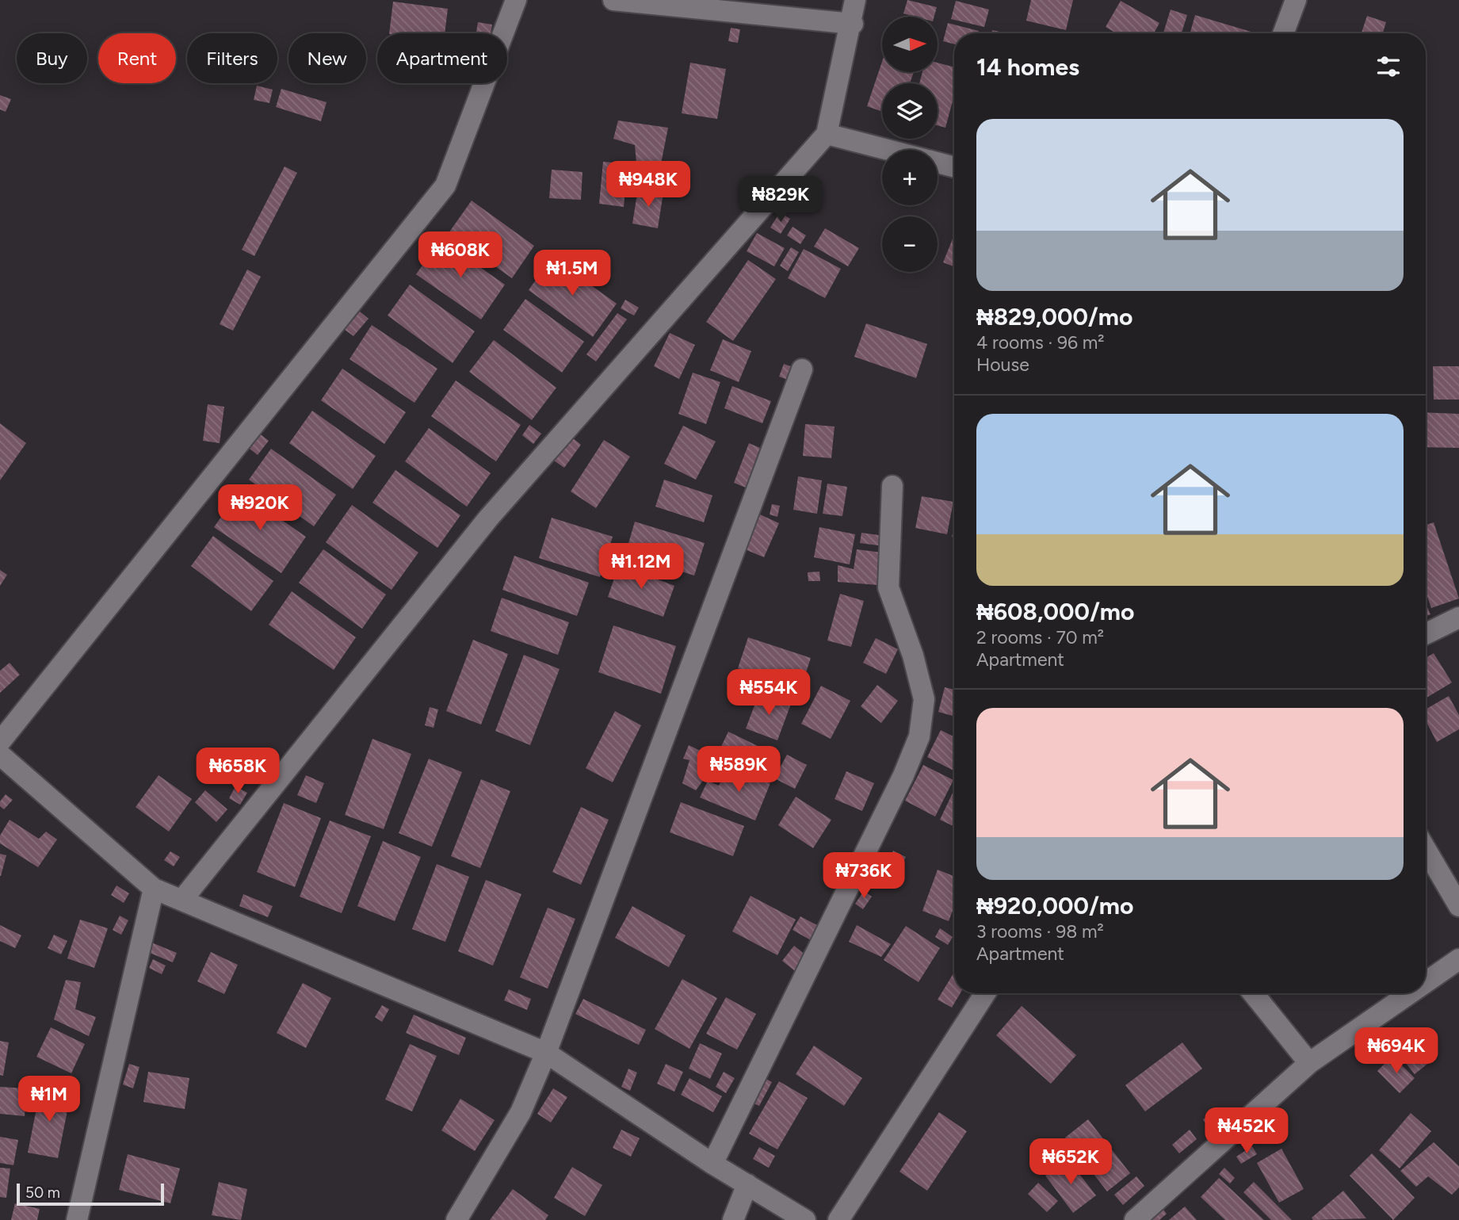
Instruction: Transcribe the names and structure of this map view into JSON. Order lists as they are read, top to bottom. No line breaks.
{"scale_bar":"50 m","north":"right","page":{"map_buttons":["+","−"],"chip":["Buy","Rent","Filters","New","Apartment"],"heading":"14 homes","list":[{"name":"₦829,000/mo","note":"4 rooms · 96 m² · House"},{"name":"₦608,000/mo","note":"2 rooms · 70 m² · Apartment"},{"name":"₦920,000/mo","note":"3 rooms · 98 m² · Apartment"}],"price":["₦948K","₦829K","₦608K","₦1.5M","₦920K","₦1.12M","₦554K","₦589K","₦658K","₦736K","₦694K","₦1M","₦452K","₦652K"],"scale":"50 m"}}
